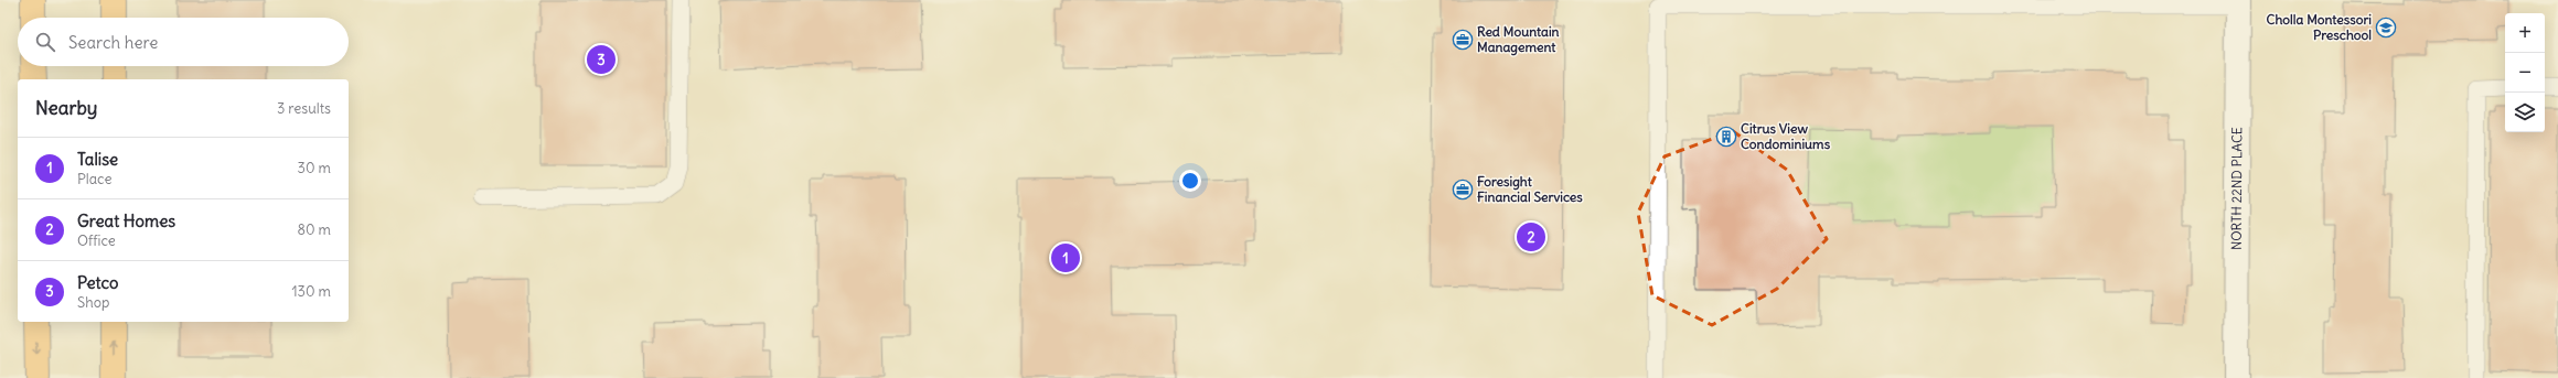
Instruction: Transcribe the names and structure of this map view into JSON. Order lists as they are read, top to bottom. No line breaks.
{"streets":{"street":["NORTH 22ND PLACE"]},"places":{"school or university":["Cholla Montessori Preschool"],"office":["Red Mountain Management","Foresight Financial Services"],"building":["Citrus View Condominiums"]},"page":{"map_buttons":["+","−"],"search":"Search here","pins":["3","2","1"],"heading":["Nearby","3 results"],"list":[{"mark":"1","name":"Talise","note":"Place","value":"30 m"},{"mark":"2","name":"Great Homes","note":"Office","value":"80 m"},{"mark":"3","name":"Petco","note":"Shop","value":"130 m"}]}}
